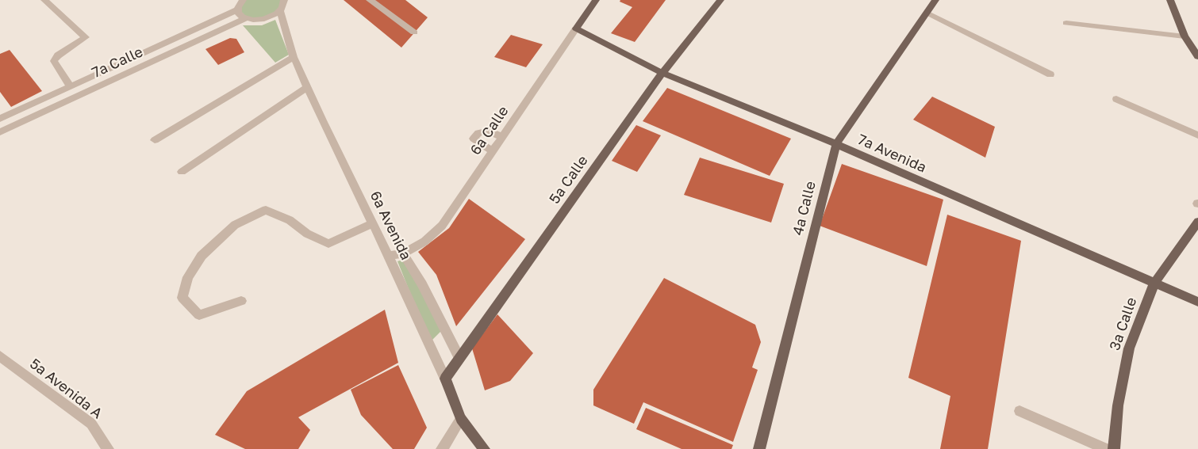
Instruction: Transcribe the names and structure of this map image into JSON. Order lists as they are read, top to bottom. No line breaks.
{"streets":{"main road":["6a Calle","7a Avenida","5a Calle","4a Calle","6a Avenida","3a Calle"],"street":["7a Calle","5a Avenida A"]},"crossings":[["6a Calle","7a Avenida"],["6a Calle","6a Avenida"],["7a Avenida","5a Calle"],["7a Avenida","4a Calle"],["7a Avenida","3a Calle"],["5a Calle","6a Avenida"]]}
